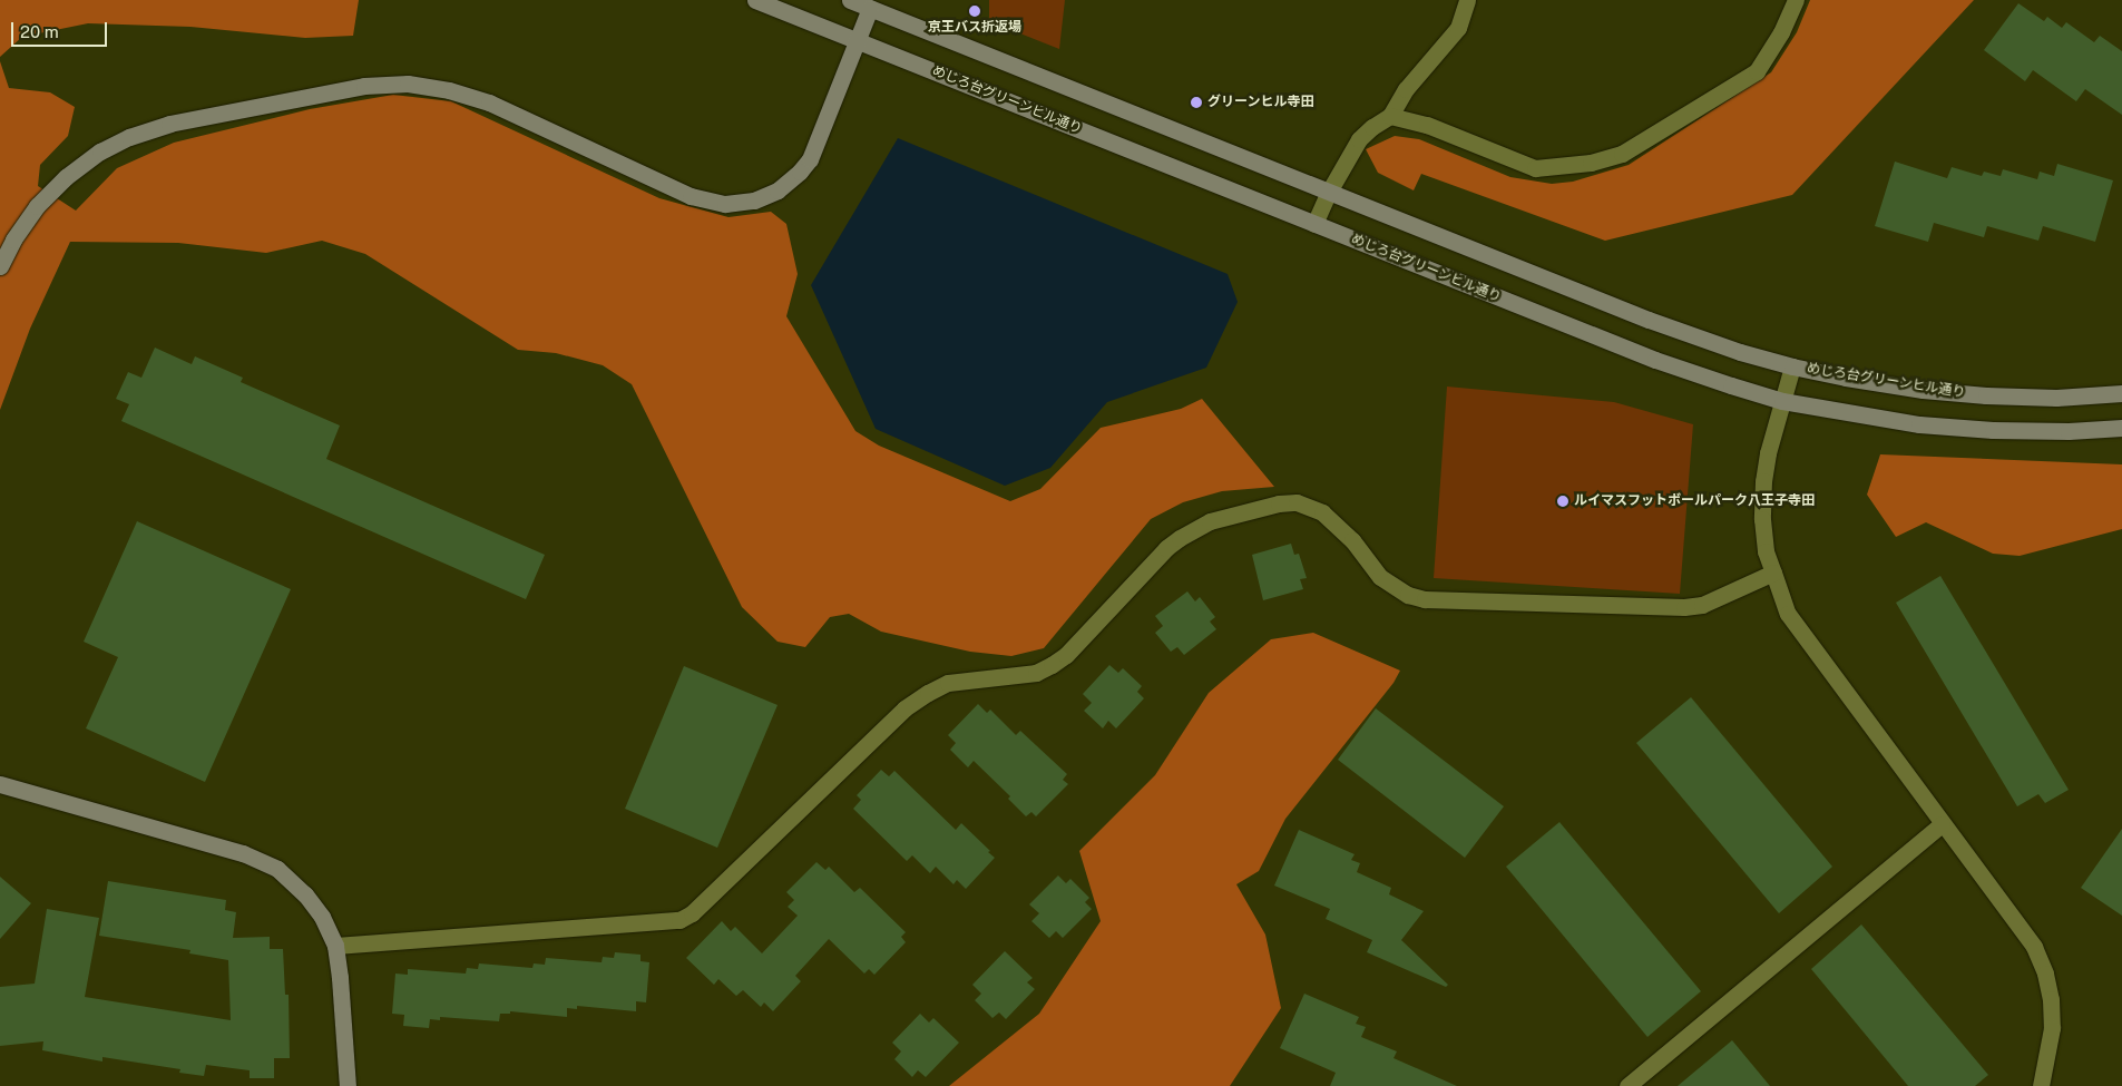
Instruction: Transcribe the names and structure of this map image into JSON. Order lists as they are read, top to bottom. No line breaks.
{"streets":{"street":["めじろ台グリーンヒル通り"]},"places":["京王バス折返場","グリーンヒル寺田","ルイマスフットボールパーク八王子寺田"],"scale_bar":"20 m"}
